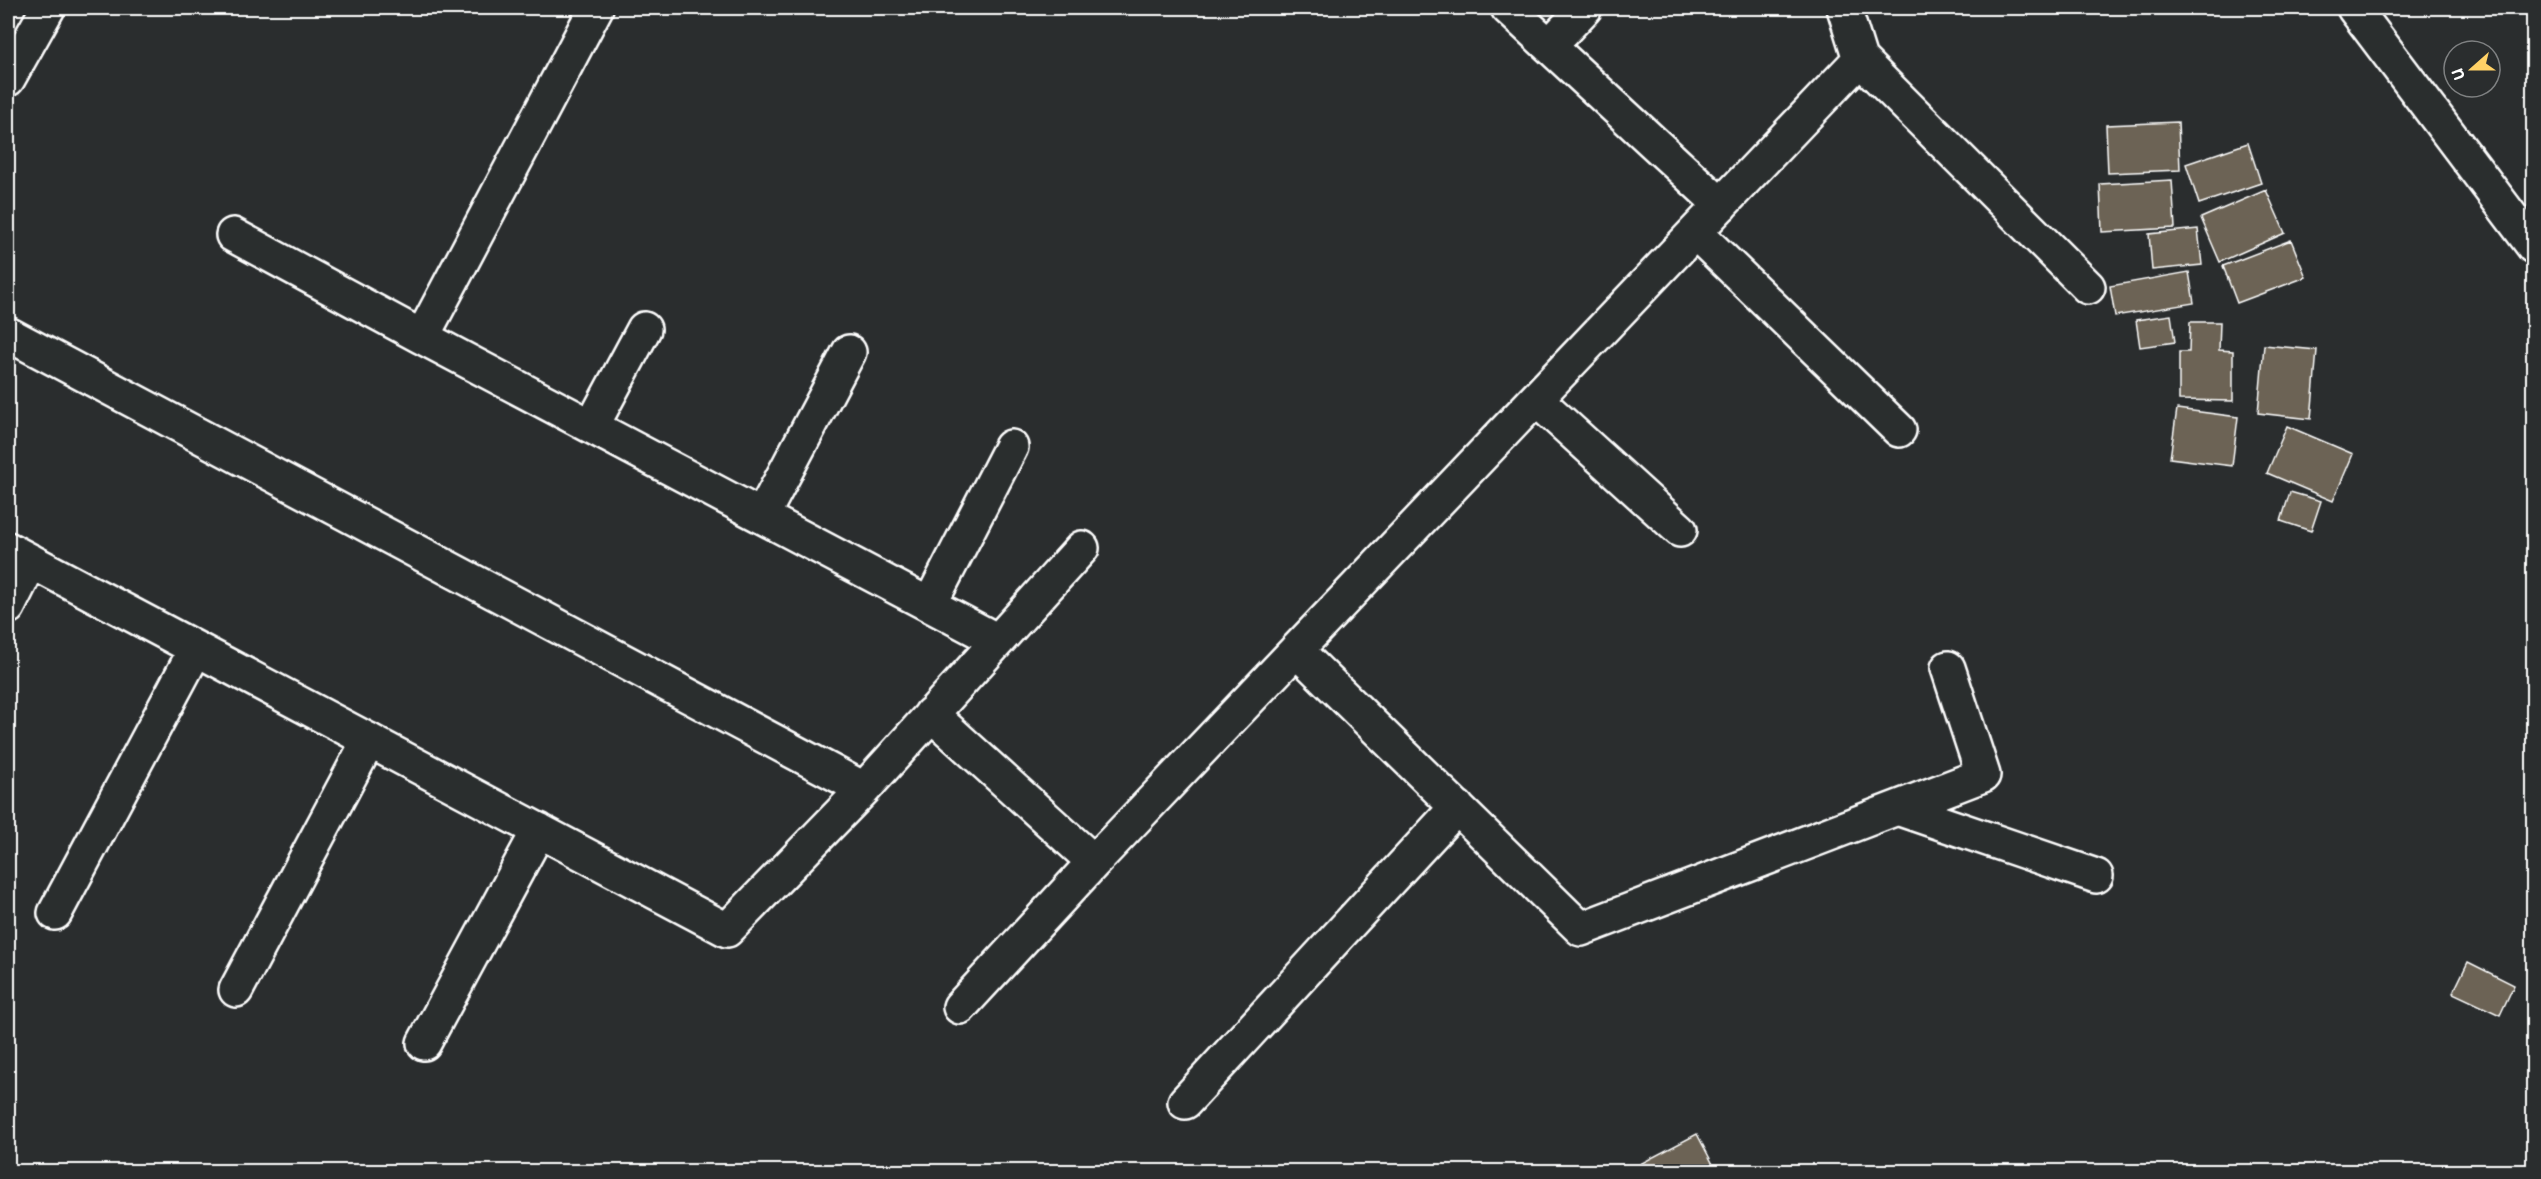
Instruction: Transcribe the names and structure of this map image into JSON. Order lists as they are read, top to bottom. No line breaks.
{"north":"left"}
